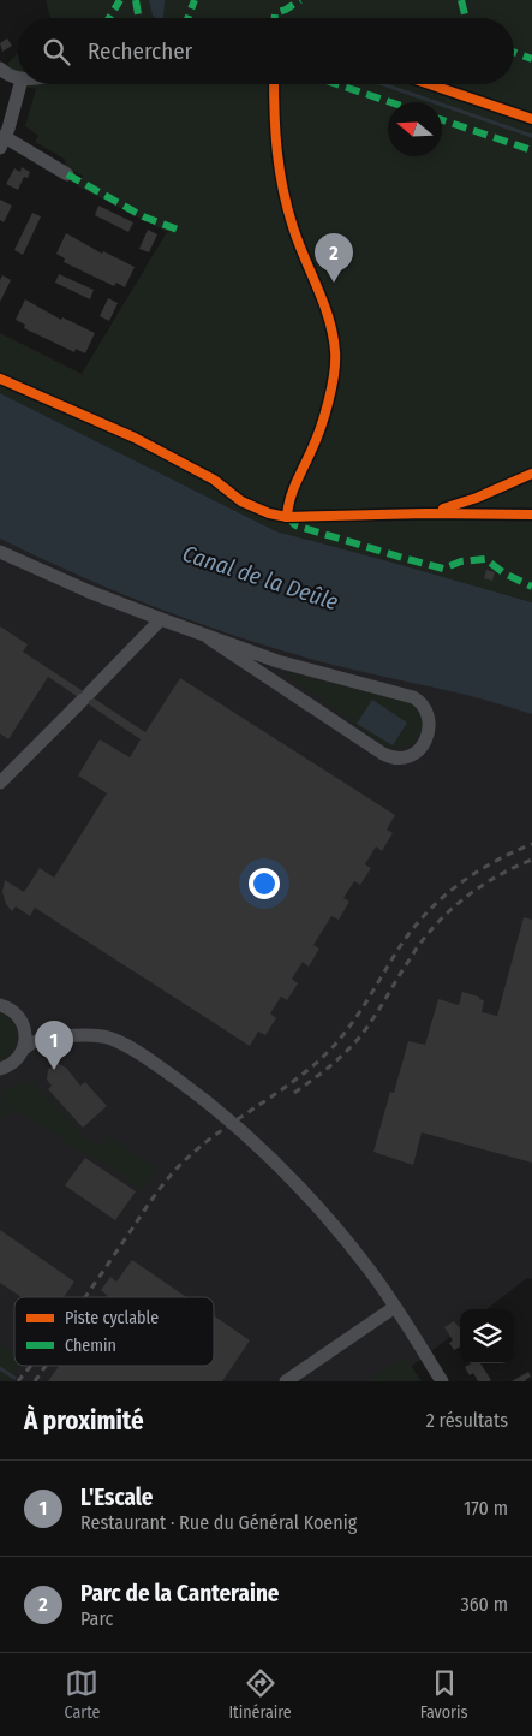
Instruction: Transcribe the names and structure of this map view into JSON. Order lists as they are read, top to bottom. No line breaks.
{"water":["Canal de la Deûle"],"legend":["Piste cyclable","Chemin"],"north":"left","page":{"search":"Rechercher","pins":["2","1"],"heading":["À proximité","2 résultats"],"list":[{"mark":"1","name":"L'Escale","note":"Restaurant · Rue du Général Koenig","value":"170 m"},{"mark":"2","name":"Parc de la Canteraine","note":"Parc","value":"360 m"}],"nav":["Carte","Itinéraire","Favoris"]}}
